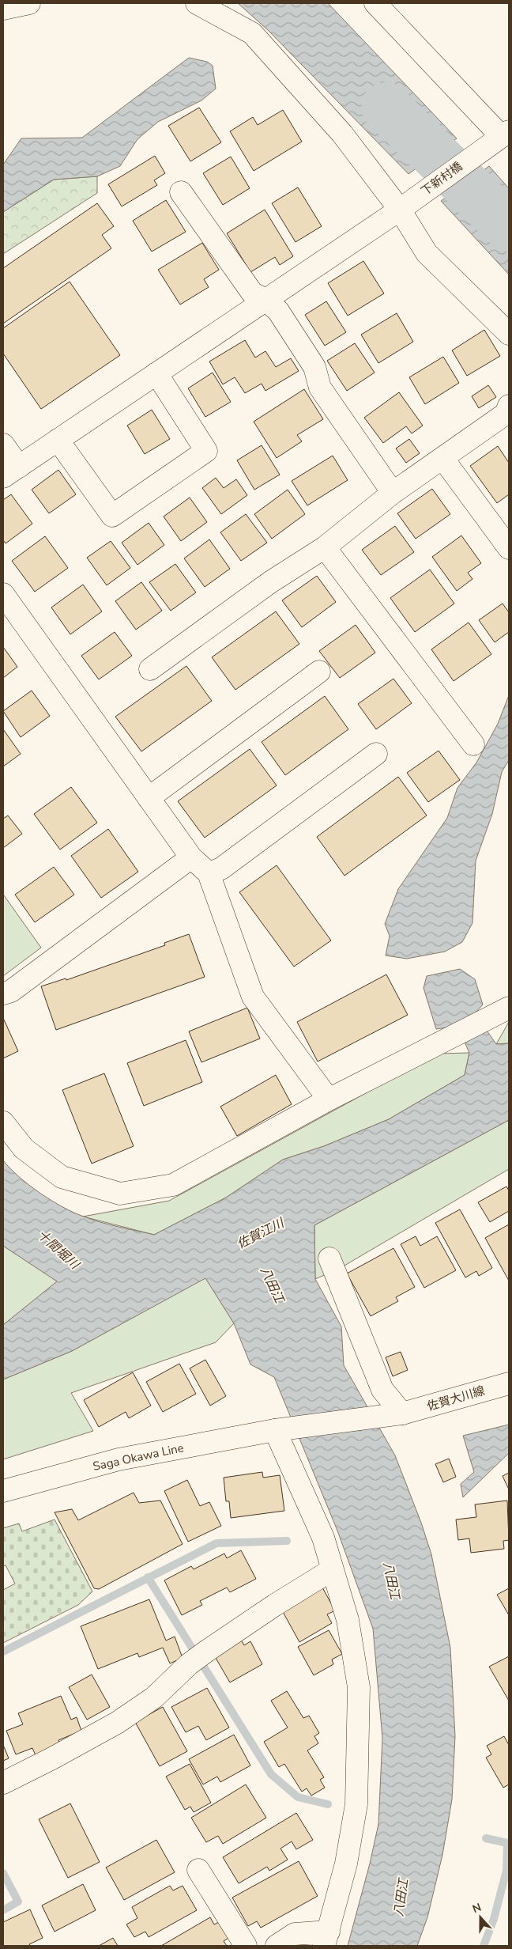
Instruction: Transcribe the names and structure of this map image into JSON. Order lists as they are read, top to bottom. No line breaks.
{"streets":{"street":["下新村橋","佐賀大川線","Saga Okawa Line"]},"crossings":[["佐賀大川線","Saga Okawa Line"]],"water":["佐賀江川","十間堀川","八田江"],"north":"top"}
